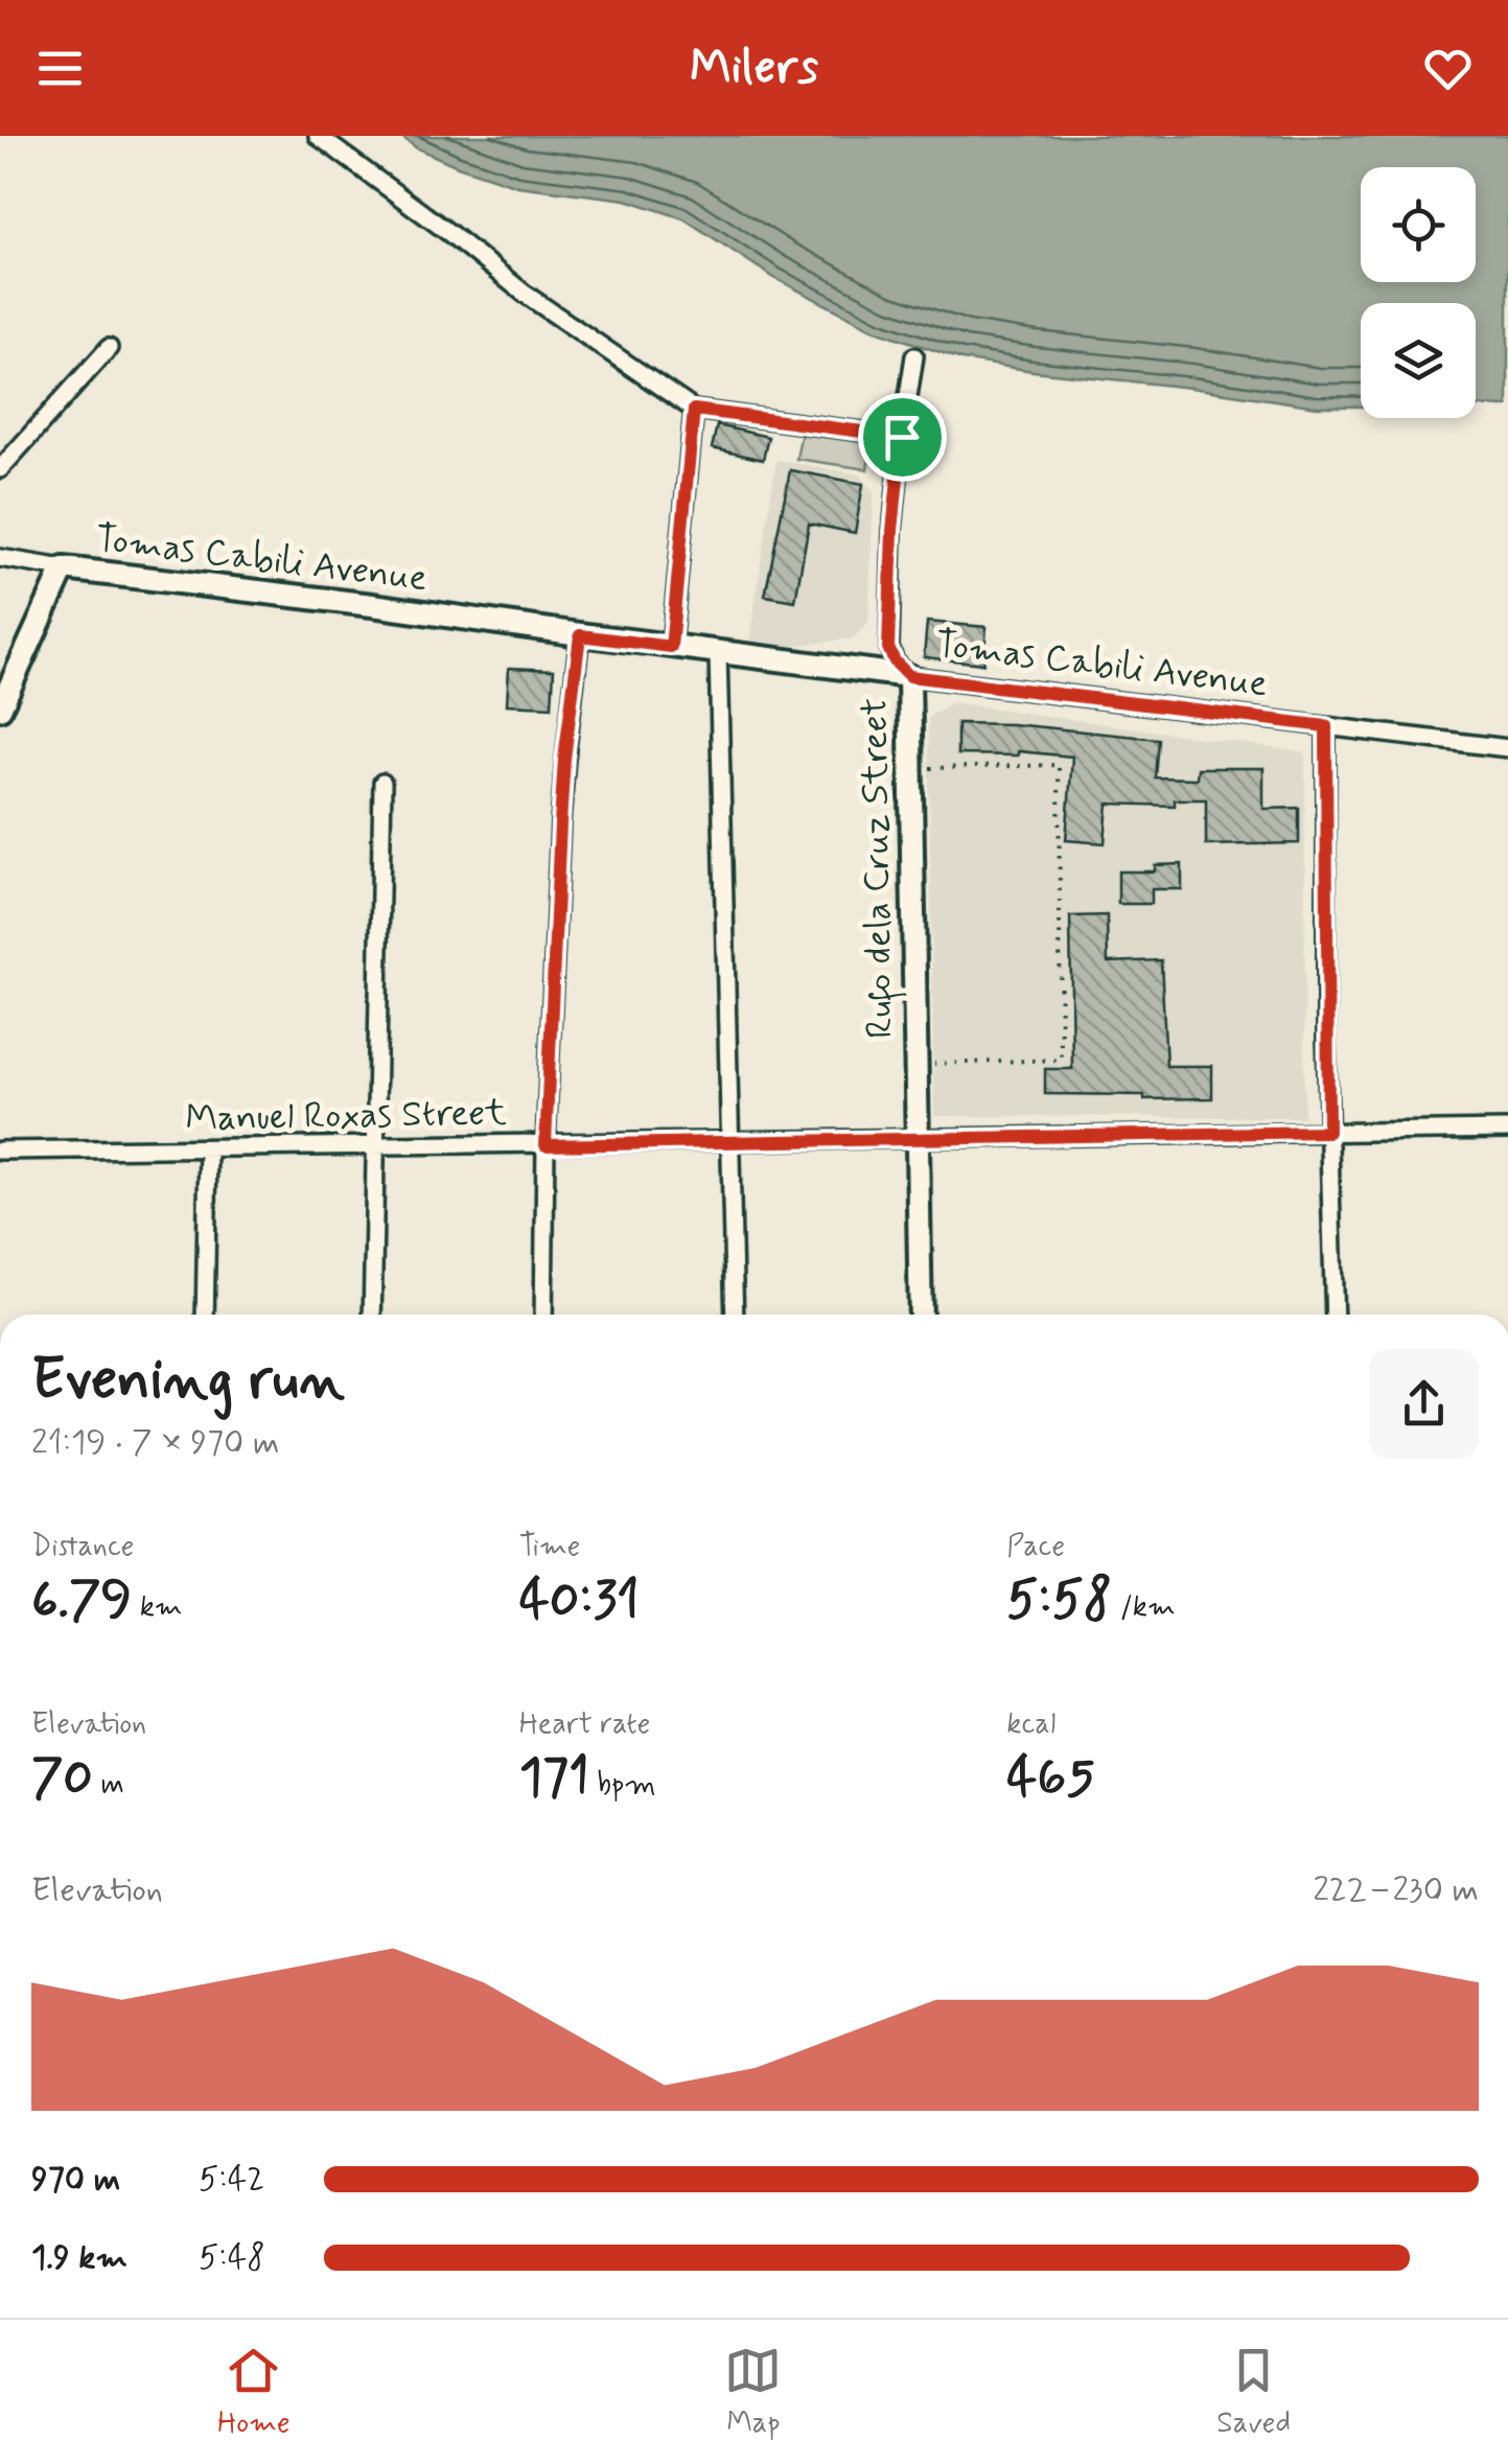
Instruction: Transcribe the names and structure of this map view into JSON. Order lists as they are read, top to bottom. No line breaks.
{"streets":{"street":["Tomas Cabili Avenue","Rufo dela Cruz Street","Manuel Roxas Street"]},"crossings":[["Tomas Cabili Avenue","Rufo dela Cruz Street"],["Rufo dela Cruz Street","Manuel Roxas Street"]],"page":{"header":"Milers","heading":["Evening run","21:19 · 7 × 970 m"],"stats":[["Distance","6.79 km"],["Time","40:31"],["Pace","5:58 /km"],["Elevation","70 m"],["Heart rate","171 bpm"],["kcal","465"]],"chart":["Elevation","222–230 m"],"list":[{"name":"970 m","note":"5:42"},{"name":"1.9 km","note":"5:48"}],"tabs":["Home","Map","Saved"]}}
